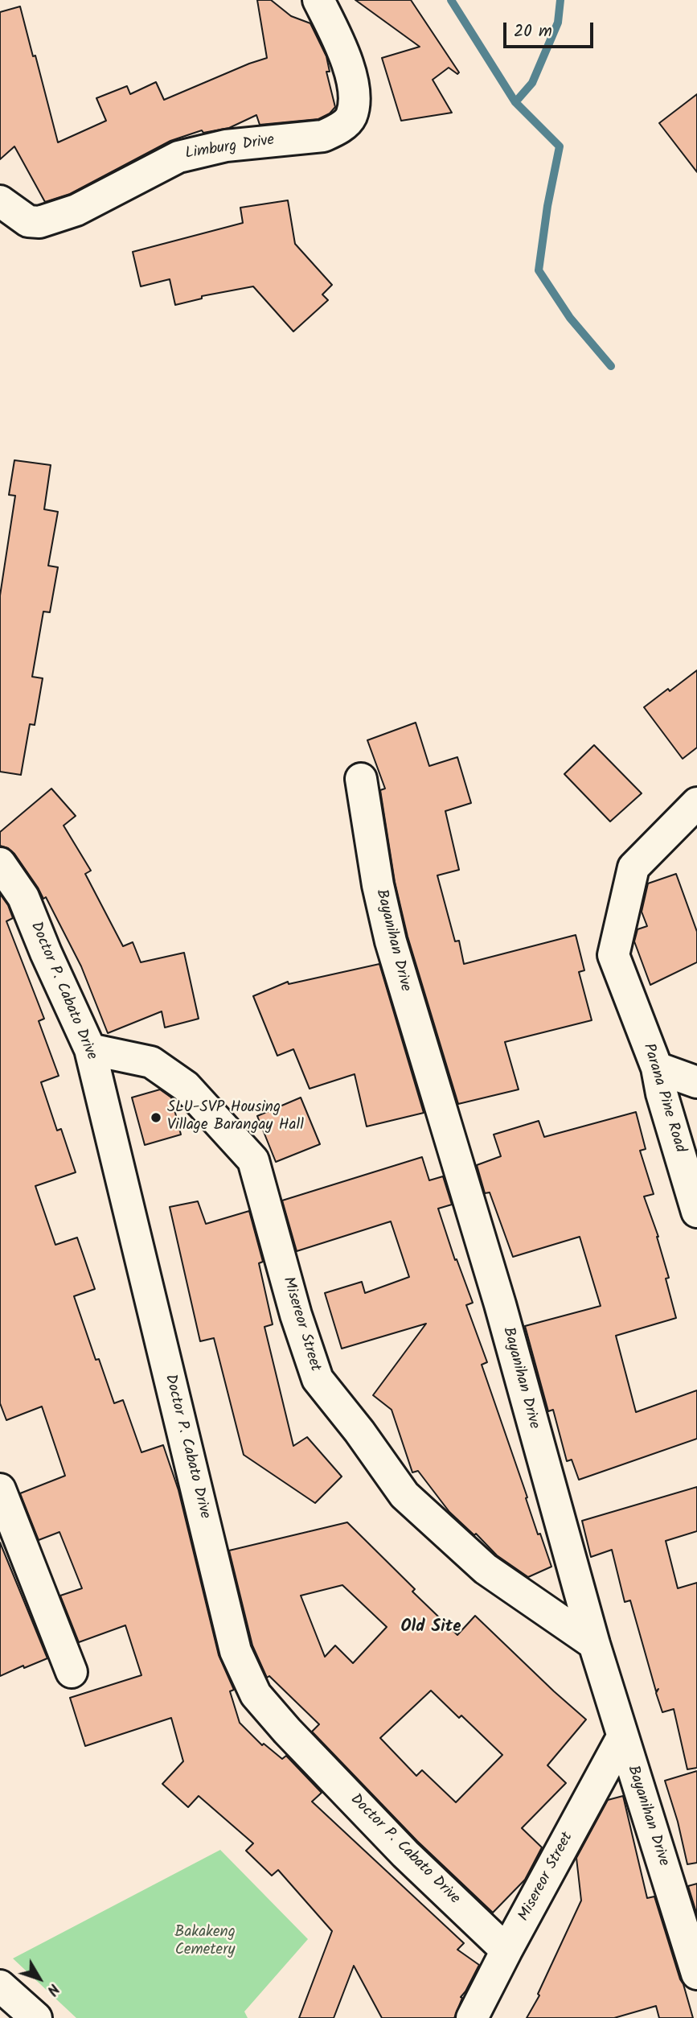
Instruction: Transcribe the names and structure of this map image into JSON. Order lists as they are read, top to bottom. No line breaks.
{"streets":{"street":["Limburg Drive","Bayanihan Drive","Doctor P. Cabato Drive","Parana Pine Road","Misereor Street"]},"crossings":[["Bayanihan Drive","Misereor Street"],["Doctor P. Cabato Drive","Misereor Street"]],"districts":["Old Site"],"parks":["Bakakeng Cemetery"],"places":["SLU-SVP Housing Village Barangay Hall"],"scale_bar":"20 m","north":"bottom right"}
